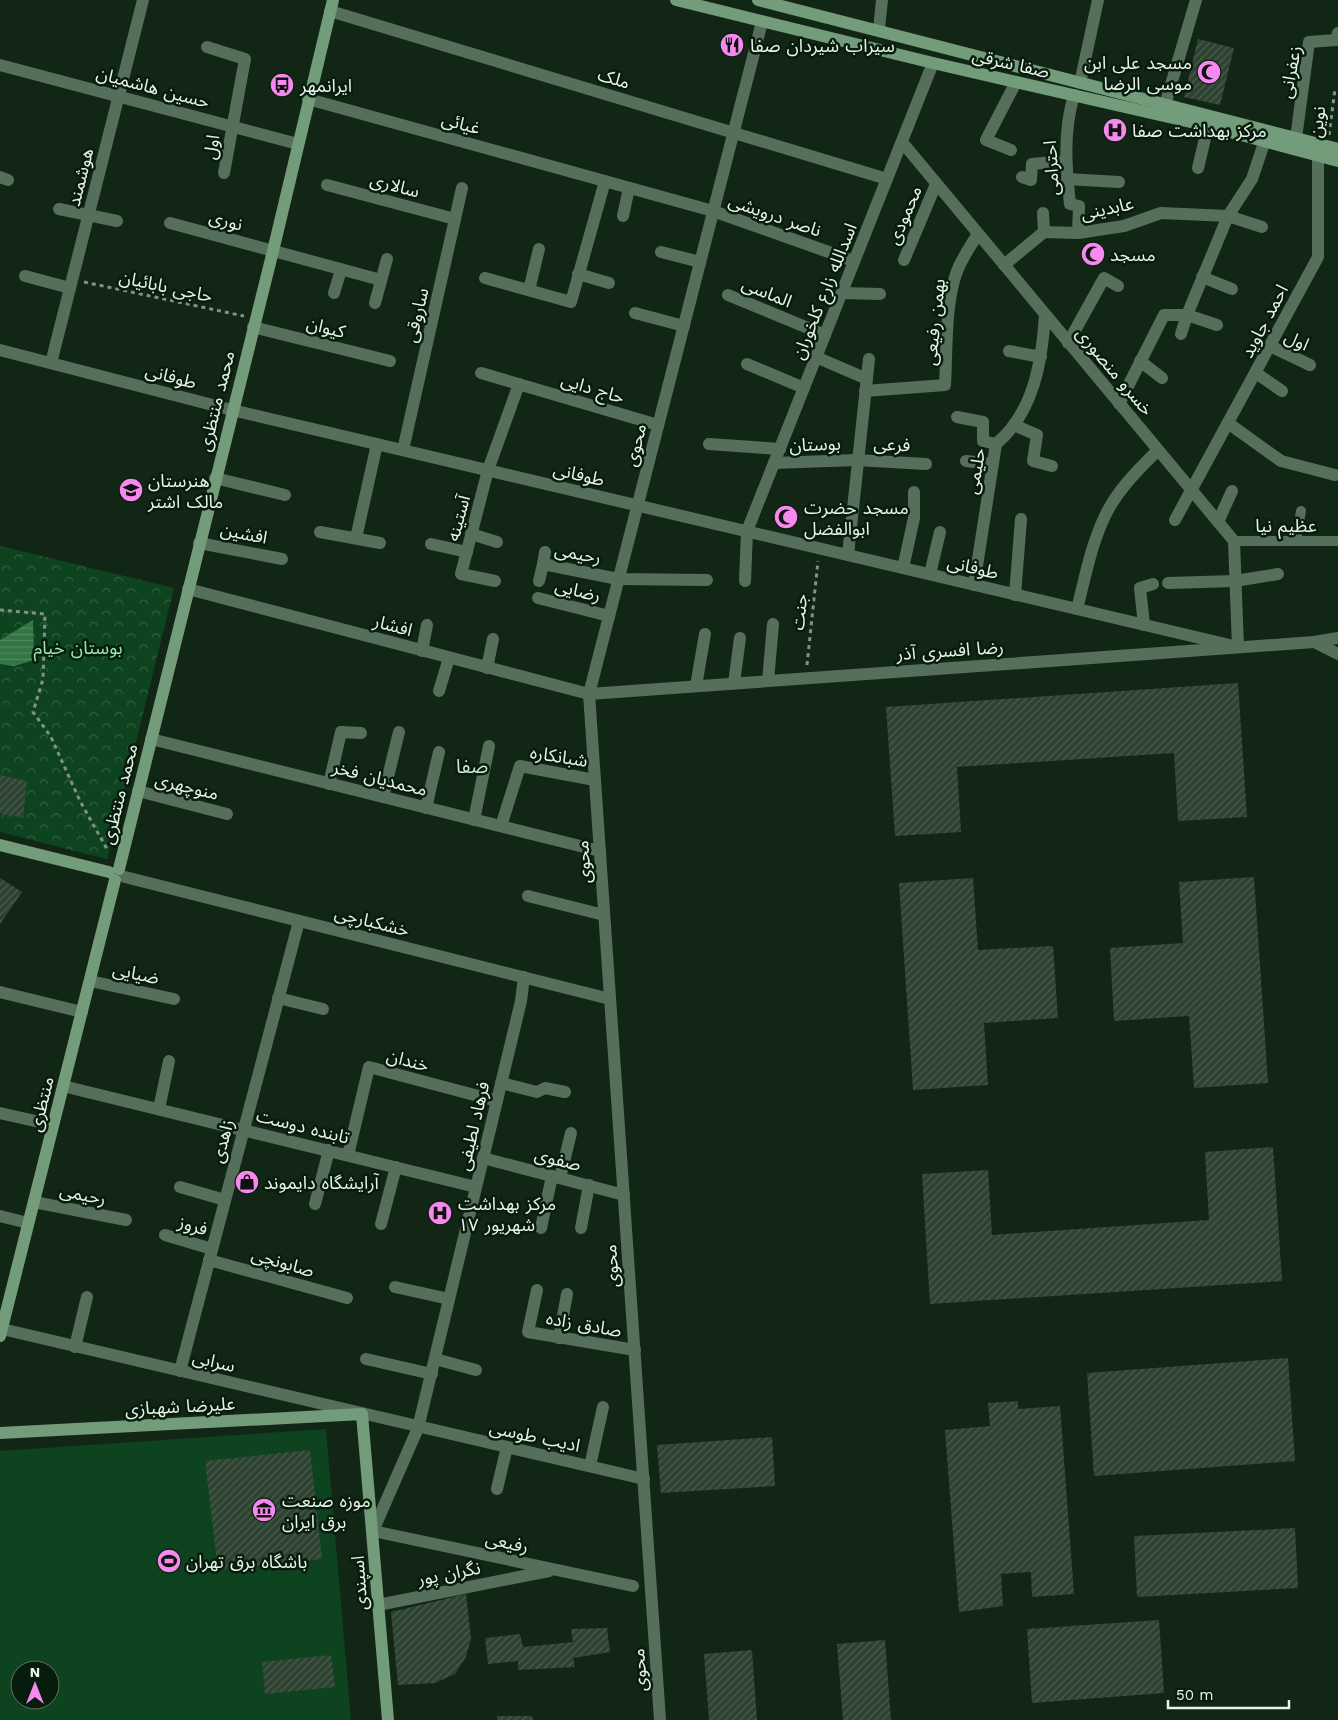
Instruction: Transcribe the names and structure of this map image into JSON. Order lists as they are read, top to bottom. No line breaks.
{"streets":{"main road":["صفا شرقی","محمد منتظری","خشکبارچی","منتظری","علیرضا شهبازی","اسپندی"],"street":["زعفرانی","ملک","حسین هاشمیان","غیائی","اول","احترامی","هوشمند","سالاری","عابدینی","ناصر درویشی","محمودی","نوری","اسدالله زارع کلخوران","الماسی","ساروقی","احمد جاوید","بهمن رفیعی","کیوان","خسرو منصوری","طوفانی","حاج دایی","بوستان","فرعی","محوی","حلیمی","آستینه","افشین","رحیمی","رضایی","افشار","رضا افسری آذر","شبانکاره","محمدیان فخر","منوچهری","ضیایی","خندان","تابنده دوست","فرهاد لطیفی","زاهدی","صفوی","فروز","صابونچی","صادق زاده","سرابی","ادیب طوسی","رفیعی","نگران پور"],"lane":["عظیم نیا"],"path":["نوین","حاجی بابائیان","جنت"]},"crossings":[["صفا شرقی","زعفرانی"],["صفا شرقی","نوین"],["صفا شرقی","احترامی"],["صفا شرقی","اسدالله زارع کلخوران"],["صفا شرقی","احمد جاوید"],["صفا شرقی","محوی"],["ملک","اسدالله زارع کلخوران"],["ملک","محمد منتظری"],["ملک","محوی"],["حسین هاشمیان","اول"],["حسین هاشمیان","هوشمند"],["حسین هاشمیان","محمد منتظری"],["نوین","احمد جاوید"],["غیائی","ناصر درویشی"],["غیائی","محمد منتظری"],["غیائی","محوی"],["اول","احمد جاوید"],["احترامی","عابدینی"],["هوشمند","حاجی بابائیان"],["هوشمند","طوفانی"],["سالاری","ساروقی"],["ناصر درویشی","اسدالله زارع کلخوران"],["ناصر درویشی","محوی"],["محمودی","خسرو منصوری"],["نوری","محمد منتظری"],["حاجی بابائیان","کیوان"],["حاجی بابائیان","محمد منتظری"],["اسدالله زارع کلخوران","الماسی"],["اسدالله زارع کلخوران","خسرو منصوری"],["اسدالله زارع کلخوران","طوفانی"],["اسدالله زارع کلخوران","بوستان"],["ساروقی","طوفانی"],["احمد جاوید","خسرو منصوری"],["بهمن رفیعی","خسرو منصوری"],["کیوان","محمد منتظری"],["خسرو منصوری","حلیمی"],["خسرو منصوری","عظیم نیا"],["طوفانی","محمد منتظری"],["طوفانی","محوی"],["طوفانی","حلیمی"],["طوفانی","آستینه"],["طوفانی","جنت"],["طوفانی","رضا افسری آذر"],["حاج دایی","محوی"],["محمد منتظری","افشین"],["محمد منتظری","افشار"],["محمد منتظری","محمدیان فخر"],["محمد منتظری","منوچهری"],["محمد منتظری","خشکبارچی"],["محمد منتظری","منتظری"],["بوستان","فرعی"],["محوی","رحیمی"],["محوی","رضایی"],["محوی","افشار"],["محوی","رضا افسری آذر"],["محوی","شبانکاره"],["محوی","محمدیان فخر"],["محوی","خشکبارچی"],["محوی","صفوی"],["محوی","صادق زاده"],["محوی","ادیب طوسی"],["رحیمی","منتظری"],["جنت","رضا افسری آذر"],["افشار","رضا افسری آذر"],["شبانکاره","محمدیان فخر"],["خشکبارچی","منتظری"],["خشکبارچی","فرهاد لطیفی"],["خشکبارچی","زاهدی"],["ضیایی","منتظری"],["خندان","تابنده دوست"],["خندان","فرهاد لطیفی"],["منتظری","تابنده دوست"],["منتظری","سرابی"],["تابنده دوست","فرهاد لطیفی"],["تابنده دوست","زاهدی"],["فرهاد لطیفی","صفوی"],["فرهاد لطیفی","سرابی"],["فرهاد لطیفی","ادیب طوسی"],["فرهاد لطیفی","رفیعی"],["فرهاد لطیفی","اسپندی"],["زاهدی","فروز"],["زاهدی","صابونچی"],["زاهدی","سرابی"],["فروز","صابونچی"],["سرابی","علیرضا شهبازی"],["سرابی","ادیب طوسی"],["سرابی","اسپندی"],["علیرضا شهبازی","اسپندی"],["رفیعی","نگران پور"],["رفیعی","اسپندی"],["نگران پور","اسپندی"]],"districts":["صفا"],"parks":["بوستان خیام"],"places":{"restaurant":["سیراب شیردان صفا"],"mosque":["مسجد علی ابن موسی الرضا","مسجد","مسجد حضرت ابوالفضل"],"bus stop":["ایرانمهر"],"hospital":["مرکز بهداشت صفا","مرکز بهداشت ۱۷ شهریور"],"school or university":["هنرستان مالک اشتر"],"shop":["آرایشگاه دایموند"],"museum":["موزه صنعت برق ایران"],"sports":["باشگاه برق تهران"]},"scale_bar":"50 m","north":"top"}
